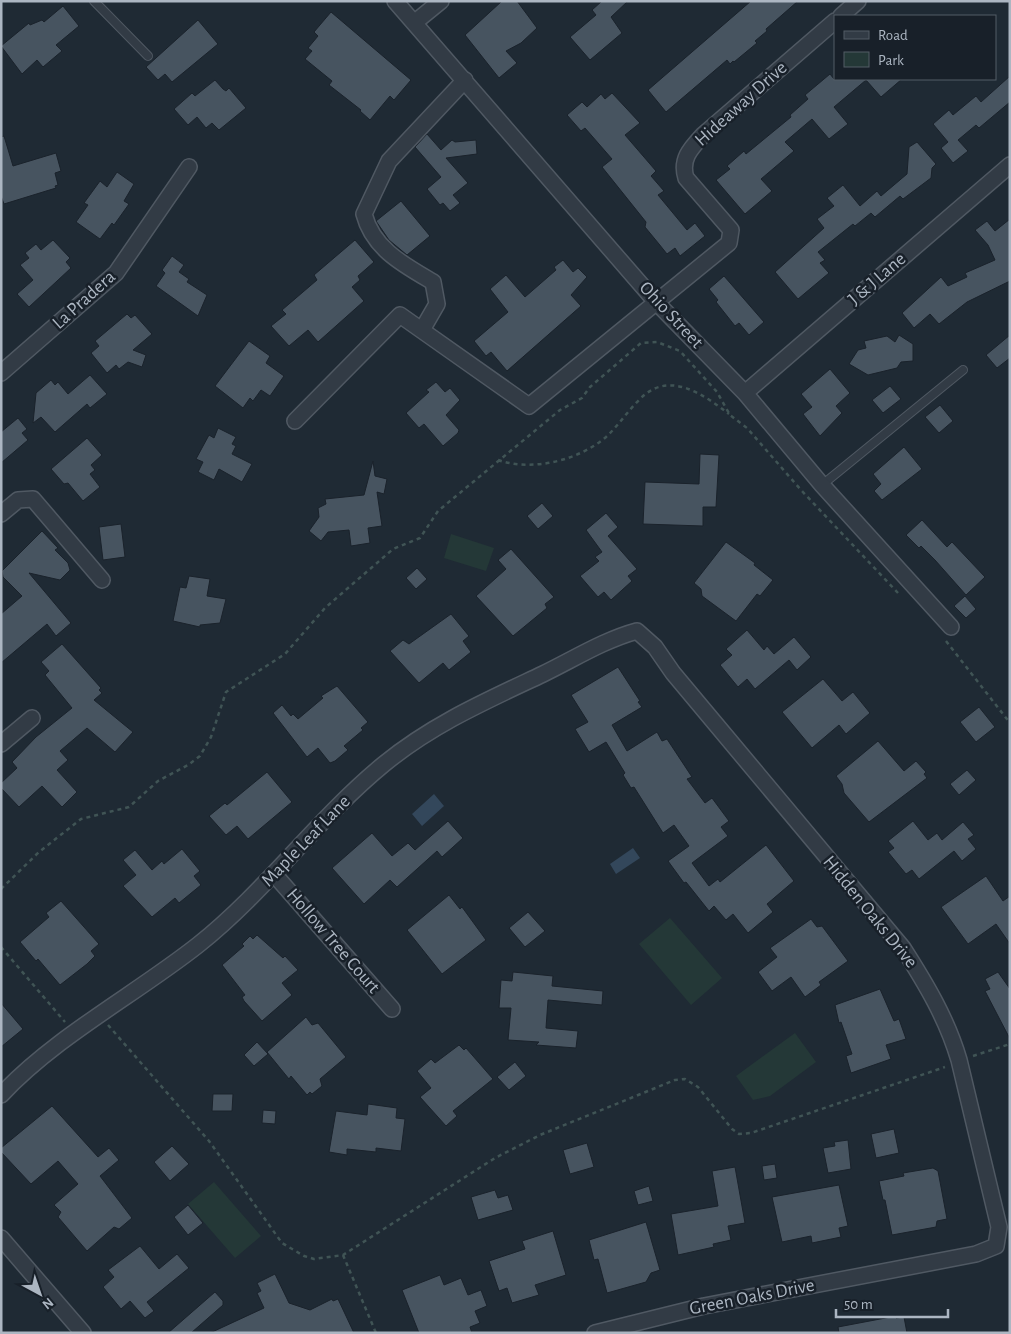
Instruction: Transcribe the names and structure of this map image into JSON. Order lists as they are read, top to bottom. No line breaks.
{"streets":{"street":["Hideaway Drive","J & J Lane","La Pradera","Ohio Street","Maple Leaf Lane","Hidden Oaks Drive","Hollow Tree Court","Green Oaks Drive"]},"crossings":[["Hideaway Drive","Ohio Street"],["J & J Lane","Ohio Street"],["Maple Leaf Lane","Hidden Oaks Drive"],["Maple Leaf Lane","Hollow Tree Court"],["Hidden Oaks Drive","Green Oaks Drive"]],"legend":["Road","Park"],"scale_bar":"50 m","north":"bottom right"}
